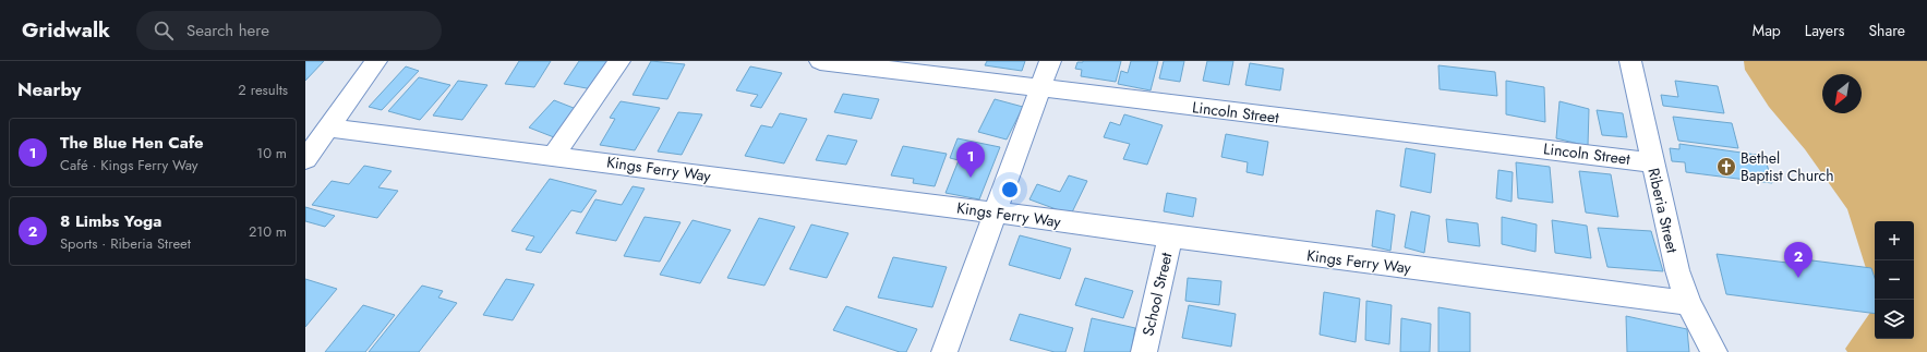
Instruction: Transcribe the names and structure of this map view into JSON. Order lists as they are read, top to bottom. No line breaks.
{"streets":{"street":["Lincoln Street","Kings Ferry Way","Riberia Street","School Street"]},"crossings":[["Lincoln Street","Riberia Street"],["Kings Ferry Way","Riberia Street"],["Kings Ferry Way","School Street"]],"places":{"church":["Bethel Baptist Church"]},"north":"bottom left","page":{"header":"Gridwalk","search":"Search here","nav":["Map","Layers","Share"],"heading":["Nearby","2 results"],"list":[{"mark":"1","name":"The Blue Hen Cafe","note":"Café · Kings Ferry Way","value":"10 m"},{"mark":"2","name":"8 Limbs Yoga","note":"Sports · Riberia Street","value":"210 m"}],"pins":["1","2"],"map_buttons":["+","−"]}}
